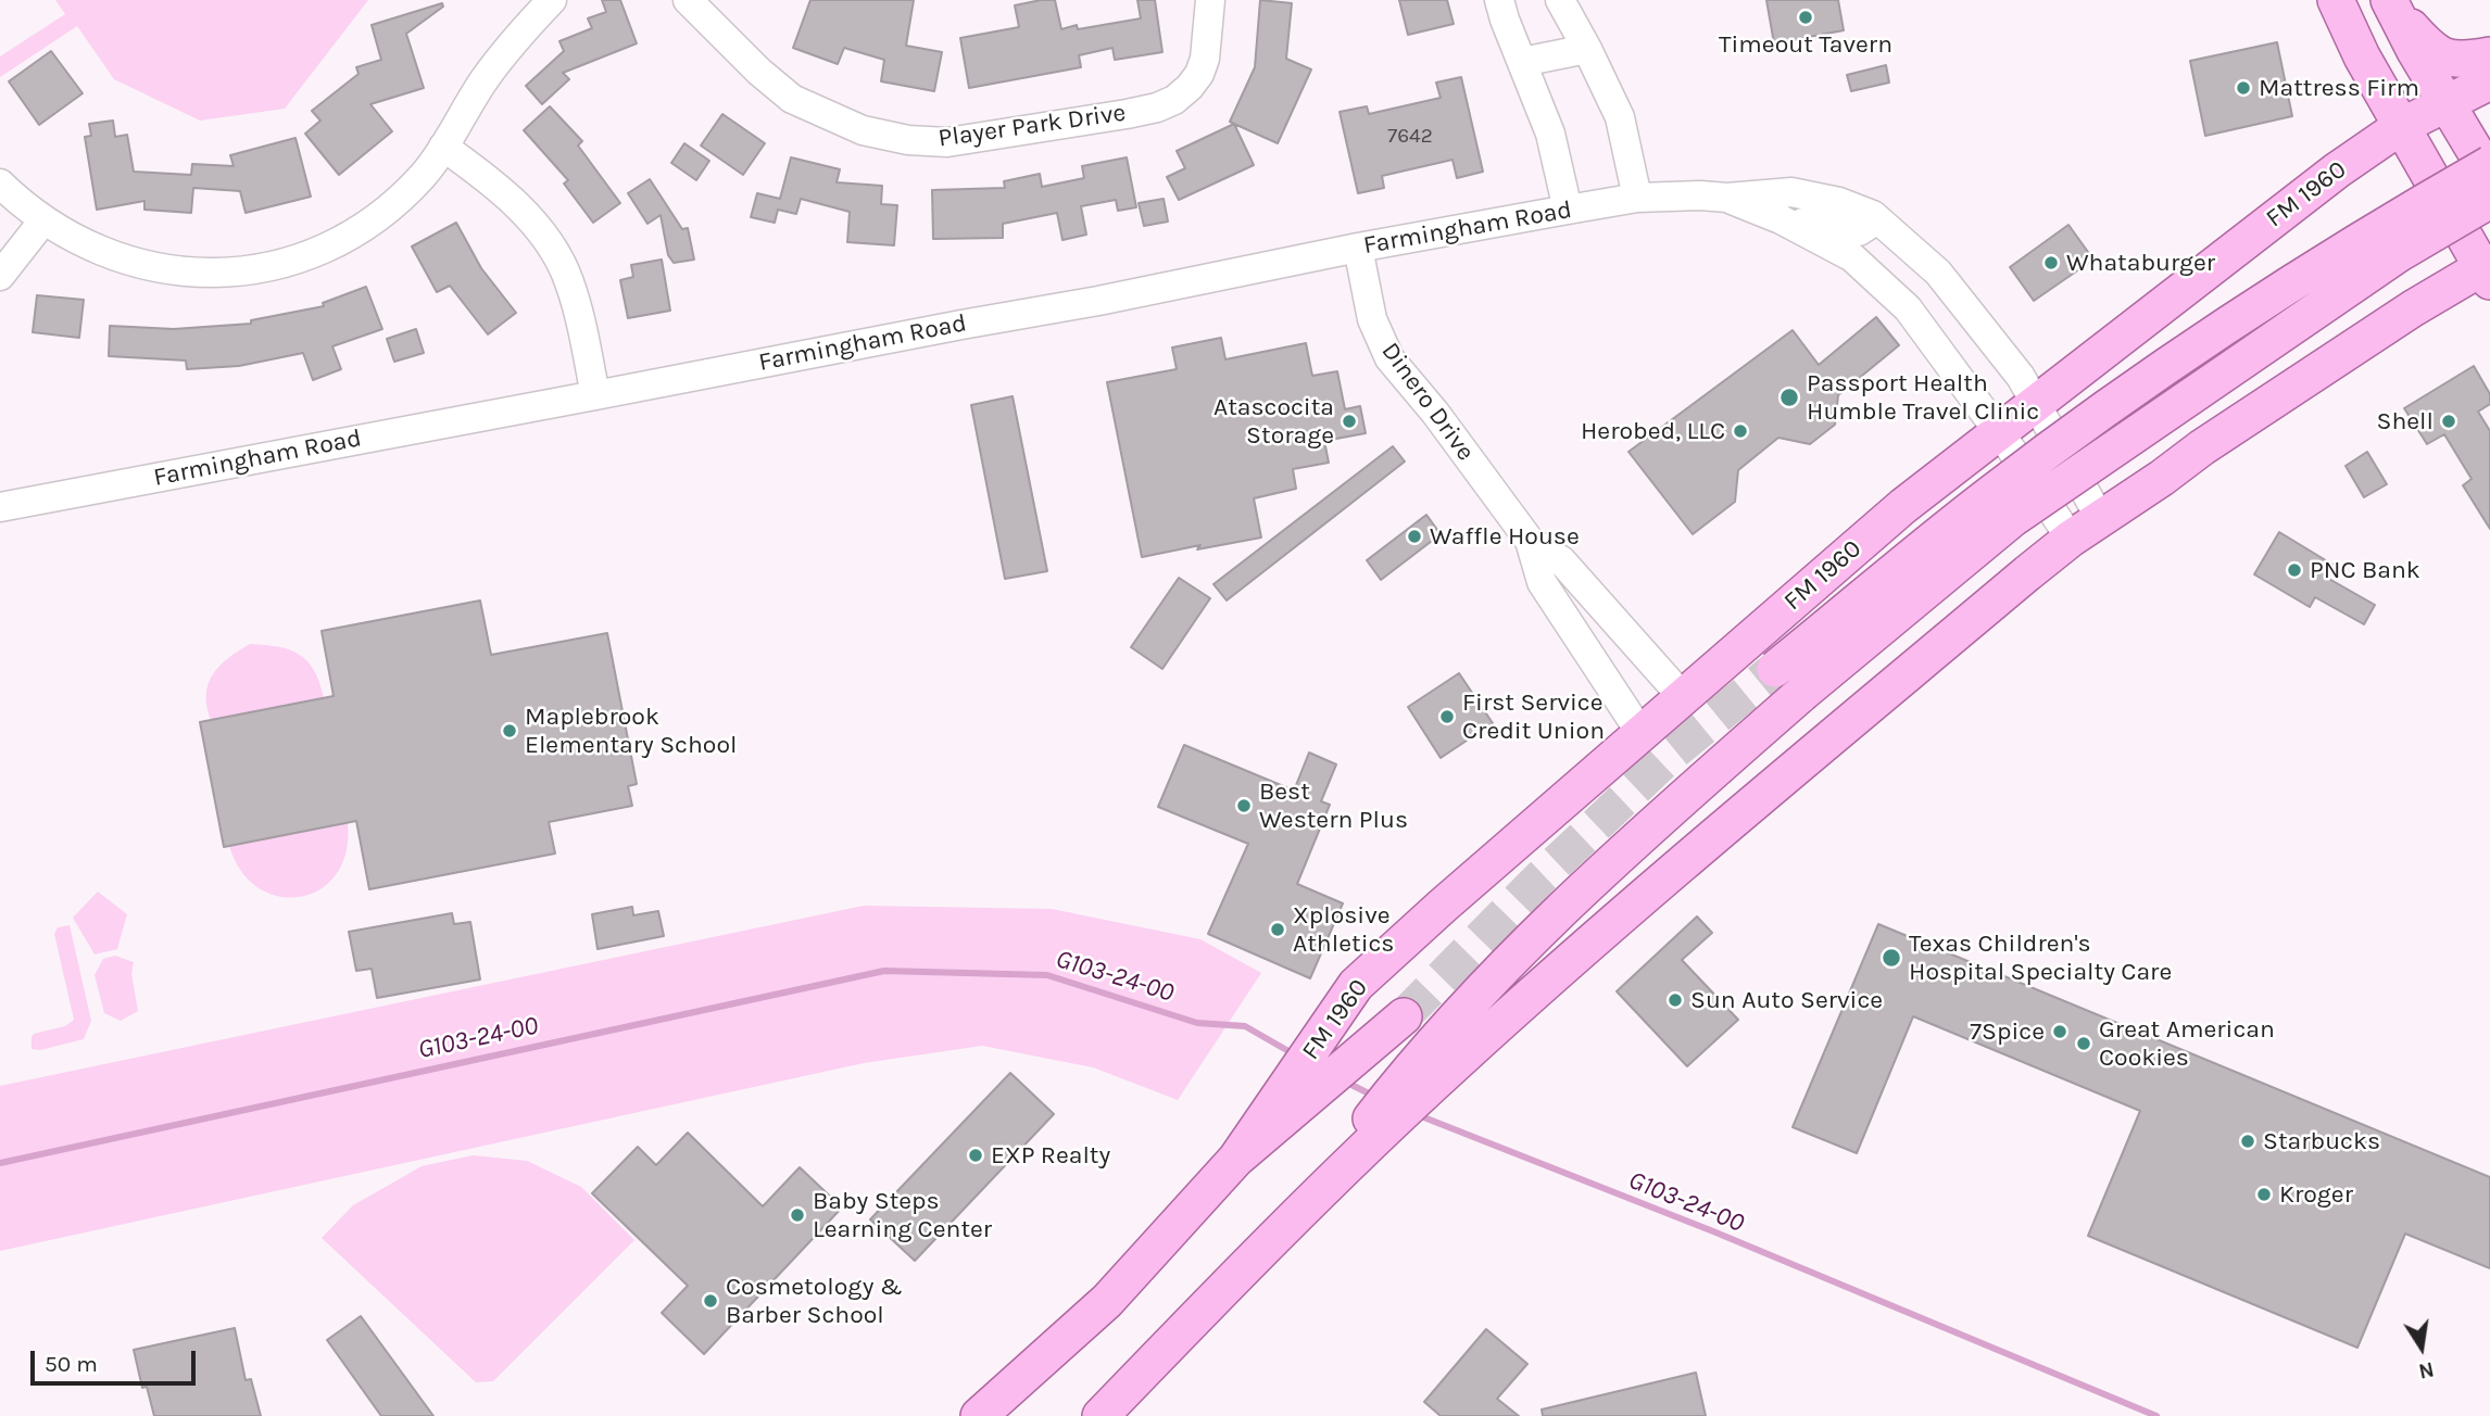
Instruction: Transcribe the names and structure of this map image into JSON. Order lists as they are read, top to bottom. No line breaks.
{"streets":{"main road":["FM 1960"],"street":["Player Park Drive","Farmingham Road","Dinero Drive"]},"crossings":[["FM 1960","Farmingham Road"],["FM 1960","Dinero Drive"],["Farmingham Road","Dinero Drive"]],"water":["G103-24-00"],"places":["Timeout Tavern","Mattress Firm","Whataburger","Passport Health Humble Travel Clinic","Atascocita Storage","Shell","Herobed, LLC","Waffle House","PNC Bank","First Service Credit Union","Maplebrook Elementary School","Best Western Plus","Xplosive Athletics","Texas Children's Hospital Specialty Care","Sun Auto Service","7Spice","Great American Cookies","Starbucks","EXP Realty","Kroger","Baby Steps Learning Center","Cosmetology & Barber School"],"house_numbers":["7642"],"scale_bar":"50 m","north":"bottom"}
